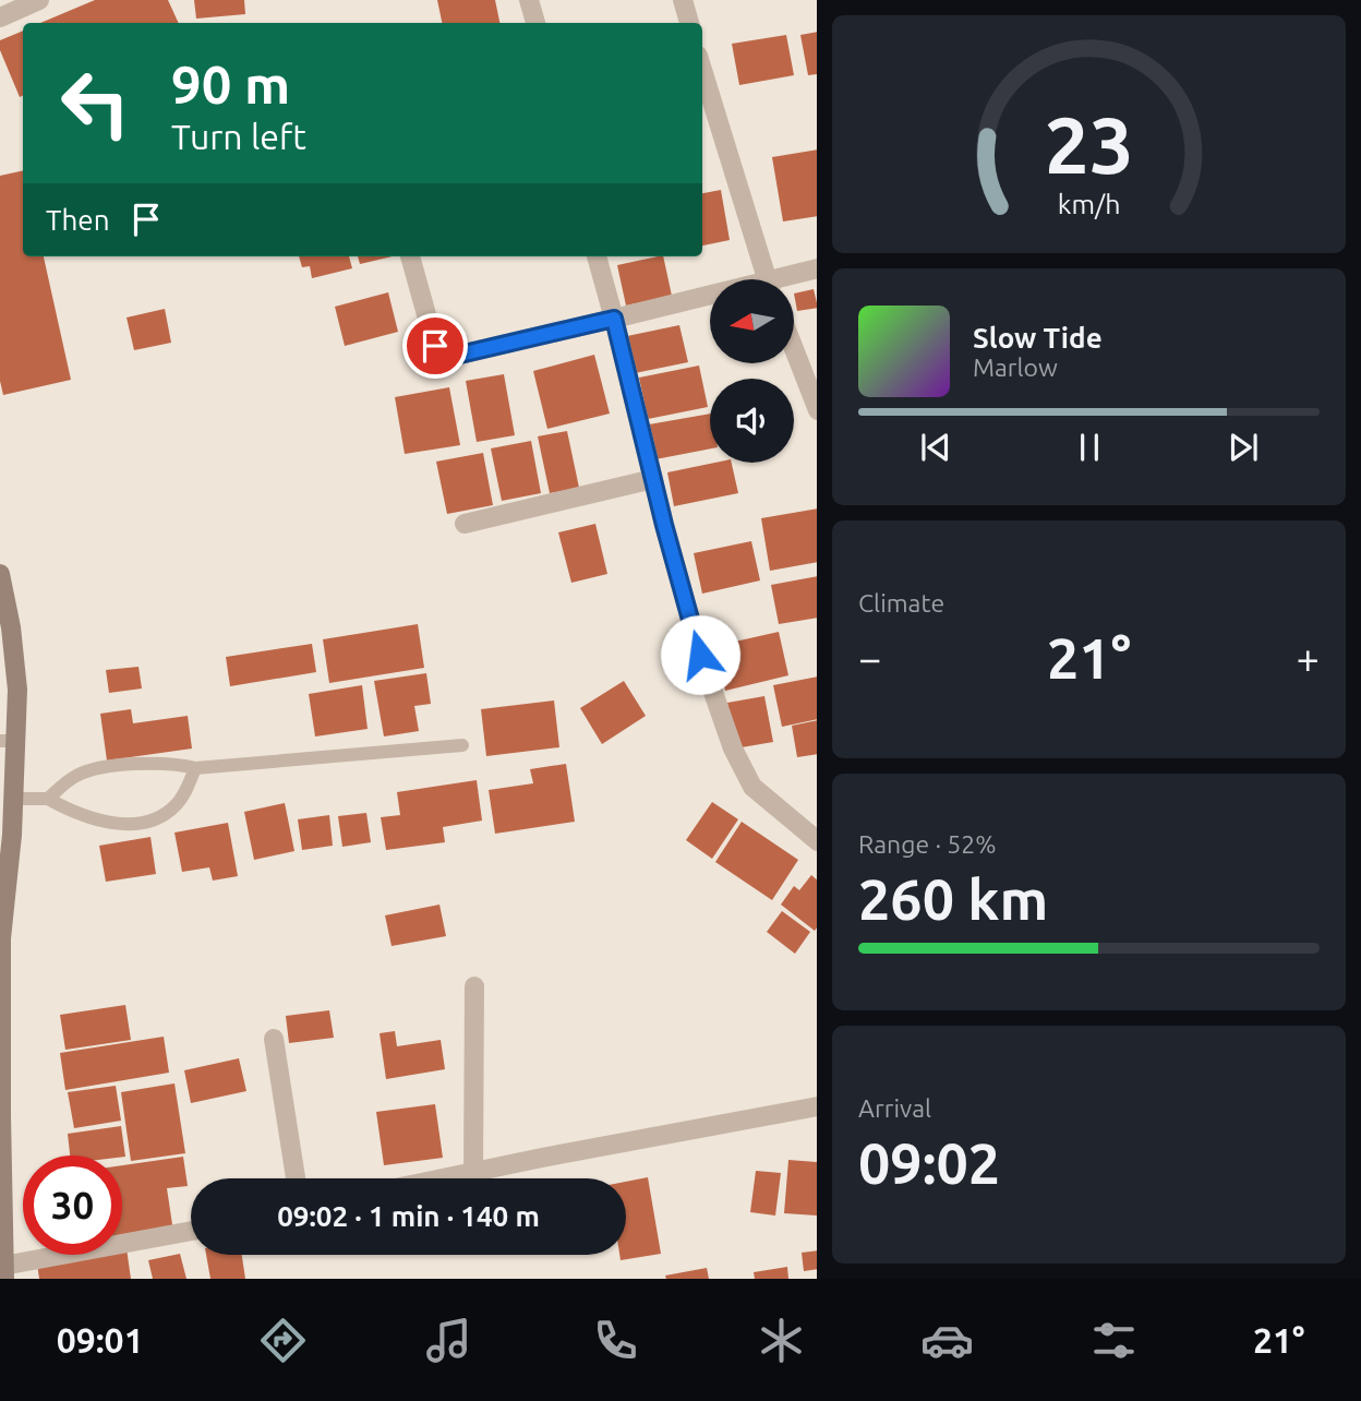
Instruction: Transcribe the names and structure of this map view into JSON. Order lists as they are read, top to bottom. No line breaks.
{"north":"left","page":{"turn":["90 m","Turn left"],"then":"Then","song":["Slow Tide","Marlow"],"tile":["Climate",["Range · 52%","260 km"],["Arrival","09:02"]],"heat":["−","21°","+"],"limit":"30","trip":"09:02 · 1 min · 140 m","tabs":["09:01","21°"],"gauge":["23","km/h"]}}
